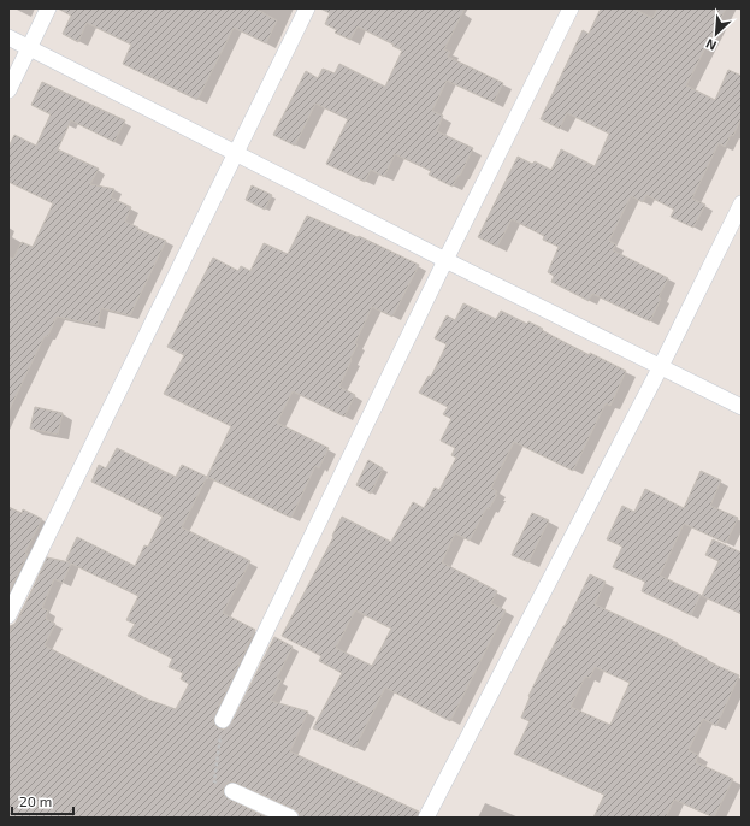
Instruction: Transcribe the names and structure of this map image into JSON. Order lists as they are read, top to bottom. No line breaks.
{"scale_bar":"20 m","north":"bottom left"}
